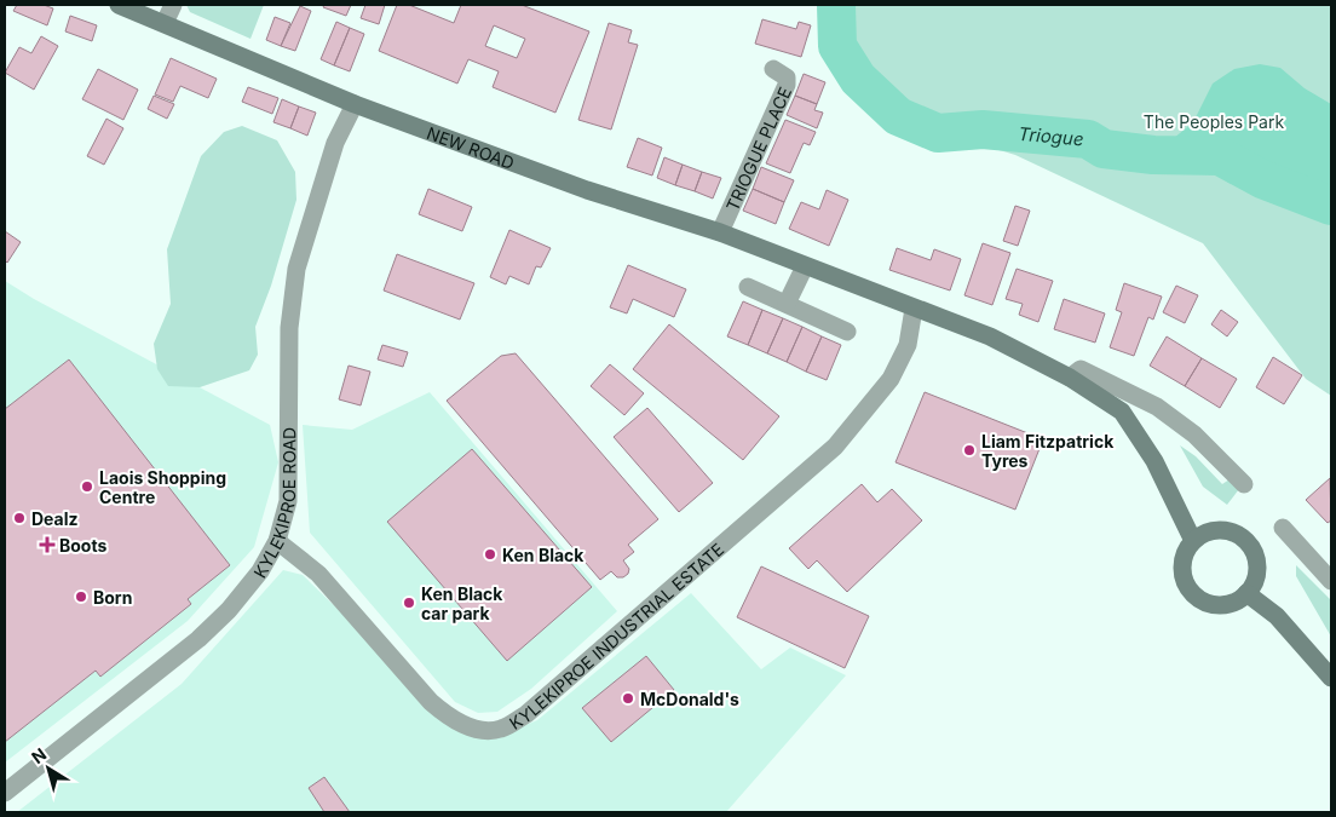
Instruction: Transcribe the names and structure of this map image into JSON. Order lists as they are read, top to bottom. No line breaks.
{"streets":{"main road":["NEW ROAD"],"street":["TRIOGUE PLACE","KYLEKIPROE ROAD","KYLEKIPROE INDUSTRIAL ESTATE"]},"crossings":[["NEW ROAD","TRIOGUE PLACE"],["NEW ROAD","KYLEKIPROE ROAD"],["NEW ROAD","KYLEKIPROE INDUSTRIAL ESTATE"],["KYLEKIPROE ROAD","KYLEKIPROE INDUSTRIAL ESTATE"]],"water":["Triogue"],"parks":["The Peoples Park"],"places":{"other":["Liam Fitzpatrick Tyres","Laois Shopping Centre","Dealz","Ken Black","Born","Ken Black car park","McDonald's"],"health":["Boots"]},"north":"top left"}
